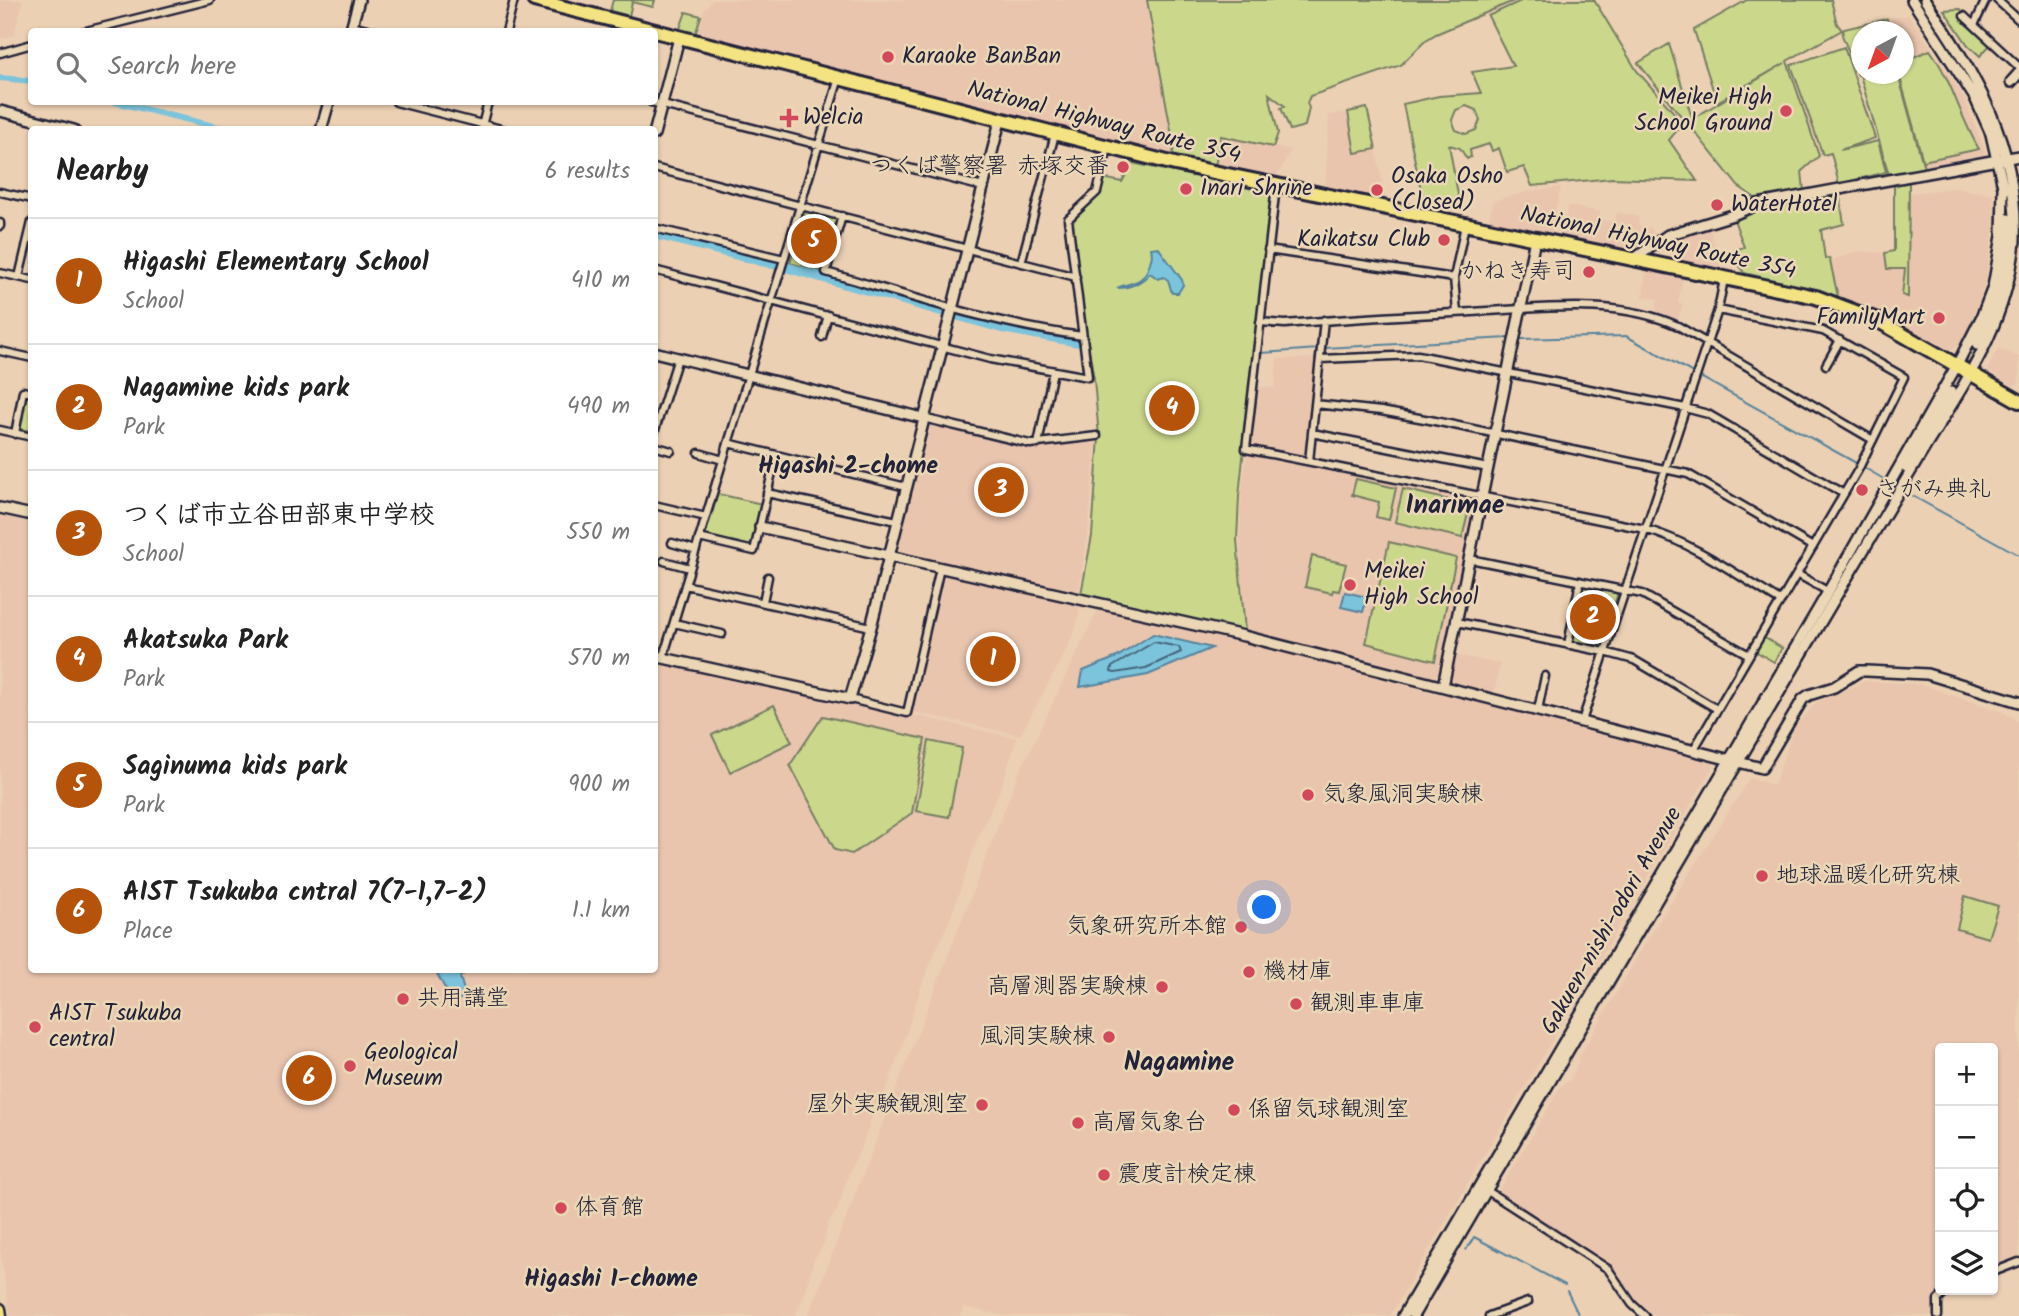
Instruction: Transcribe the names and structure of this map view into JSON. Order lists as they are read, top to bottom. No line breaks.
{"streets":{"highway":["National Highway Route 354"],"street":["Gakuen-nishi-odori Avenue"]},"crossings":[["National Highway Route 354","Gakuen-nishi-odori Avenue"]],"districts":["Higashi 2-chome","Inarimae","Nagamine","Higashi 1-chome"],"places":{"other":["Karaoke BanBan","Meikei High School Ground","つくば警察署 赤塚交番","Inari Shrine","Osaka Osho (Closed)","WaterHotel","Kaikatsu Club","かねき寿司","FamilyMart","さがみ典礼","Meikei High School","気象風洞実験棟","地球温暖化研究棟","気象研究所本館","機材庫","高層測器実験棟","共用講堂","観測車車庫","AIST Tsukuba central","風洞実験棟","Geological Museum","屋外実験観測室","係留気球観測室","高層気象台","震度計検定棟","体育館"],"health":["Welcia"]},"north":"bottom left","page":{"search":"Search here","heading":["Nearby","6 results"],"pins":["5","4","3","2","1","6"],"list":[{"mark":"1","name":"Higashi Elementary School","note":"School","value":"410 m"},{"mark":"2","name":"Nagamine kids park","note":"Park","value":"490 m"},{"mark":"3","name":"つくば市立谷田部東中学校","note":"School","value":"550 m"},{"mark":"4","name":"Akatsuka Park","note":"Park","value":"570 m"},{"mark":"5","name":"Saginuma kids park","note":"Park","value":"900 m"},{"mark":"6","name":"AIST Tsukuba cntral 7(7-1,7-2)","note":"Place","value":"1.1 km"}],"map_buttons":["+","−"]}}
